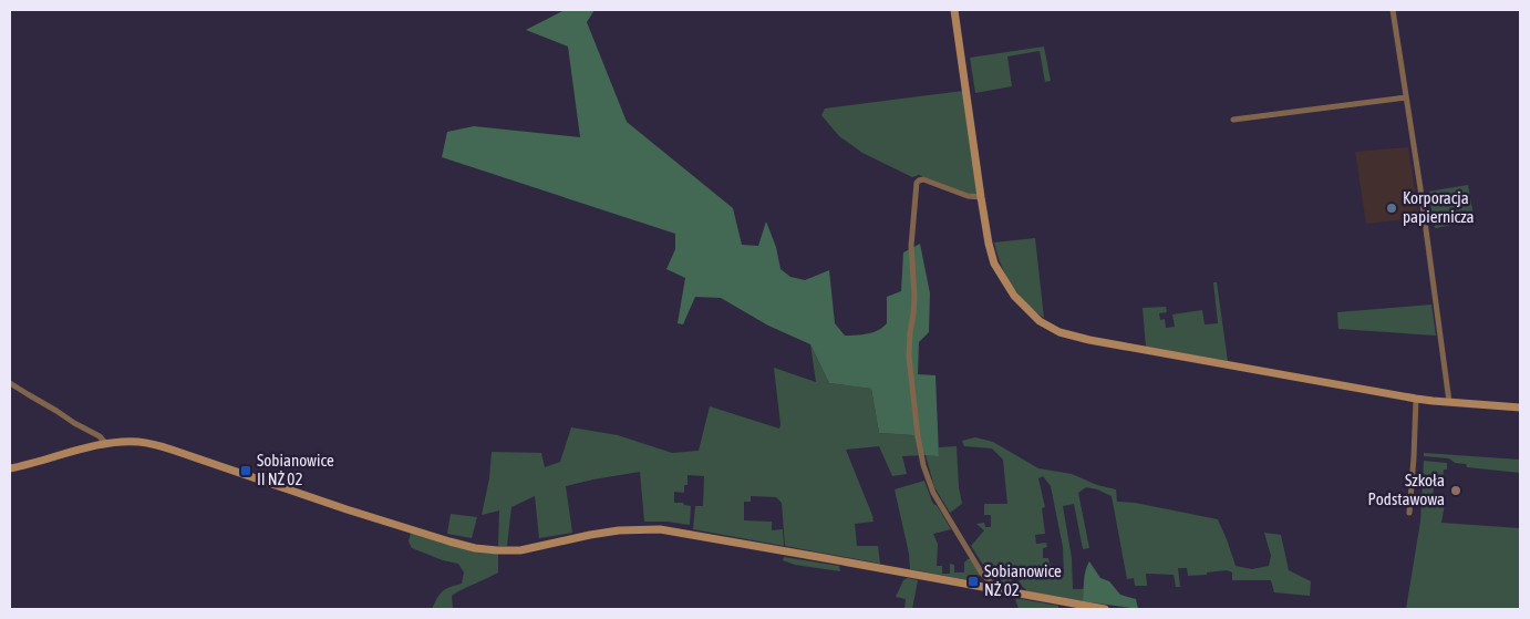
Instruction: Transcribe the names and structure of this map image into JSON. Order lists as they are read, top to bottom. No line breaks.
{"places":{"other":["Korporacja papiernicza","Szkoła Podstawowa"],"transit":["Sobianowice II NŻ 02","Sobianowice NŻ 02"]}}
